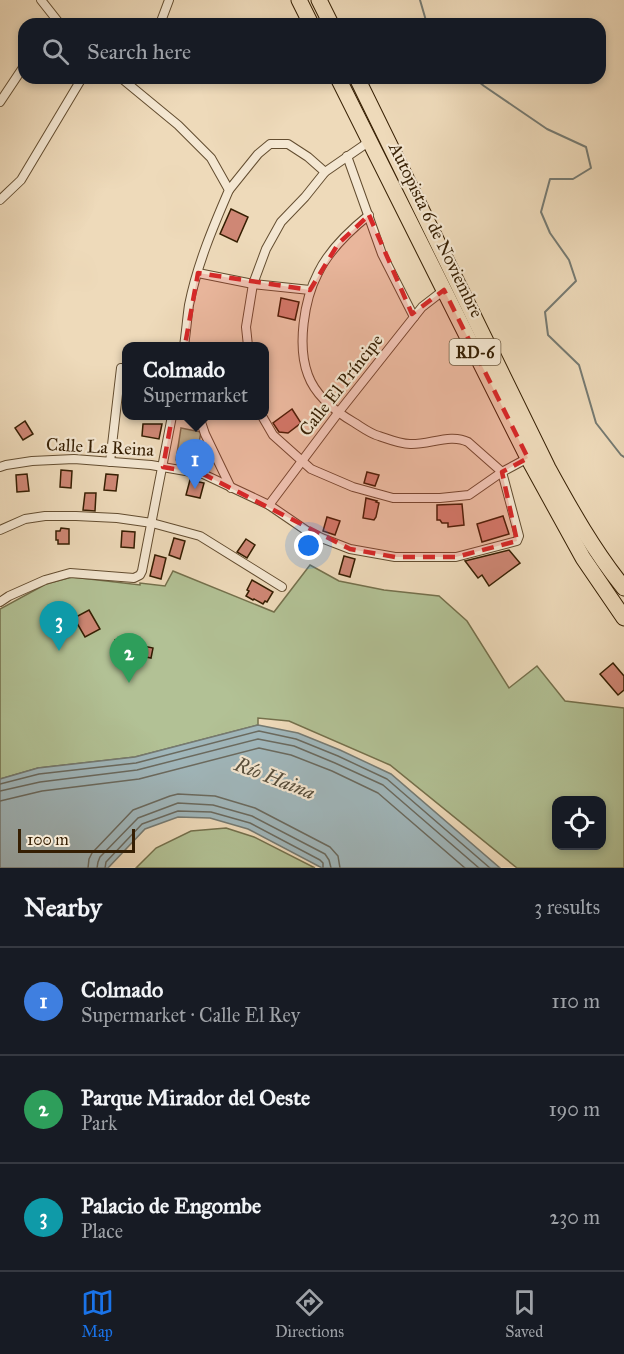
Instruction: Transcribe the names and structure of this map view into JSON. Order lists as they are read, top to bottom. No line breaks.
{"streets":{"highway":["Autopista 6 de Noviembre","RD-6"],"street":["Calle El Príncipe","Calle La Reina"]},"crossings":[["Autopista 6 de Noviembre","Calle El Príncipe"],["Calle El Príncipe","Calle La Reina"]],"water":["Río Haina"],"scale_bar":"100 m","page":{"search":"Search here","popup":["Colmado","Supermarket"],"pins":["1","3","2"],"scale":"100 m","heading":["Nearby","3 results"],"list":[{"mark":"1","name":"Colmado","note":"Supermarket · Calle El Rey","value":"110 m"},{"mark":"2","name":"Parque Mirador del Oeste","note":"Park","value":"190 m"},{"mark":"3","name":"Palacio de Engombe","note":"Place","value":"230 m"}],"nav":["Map","Directions","Saved"]}}
